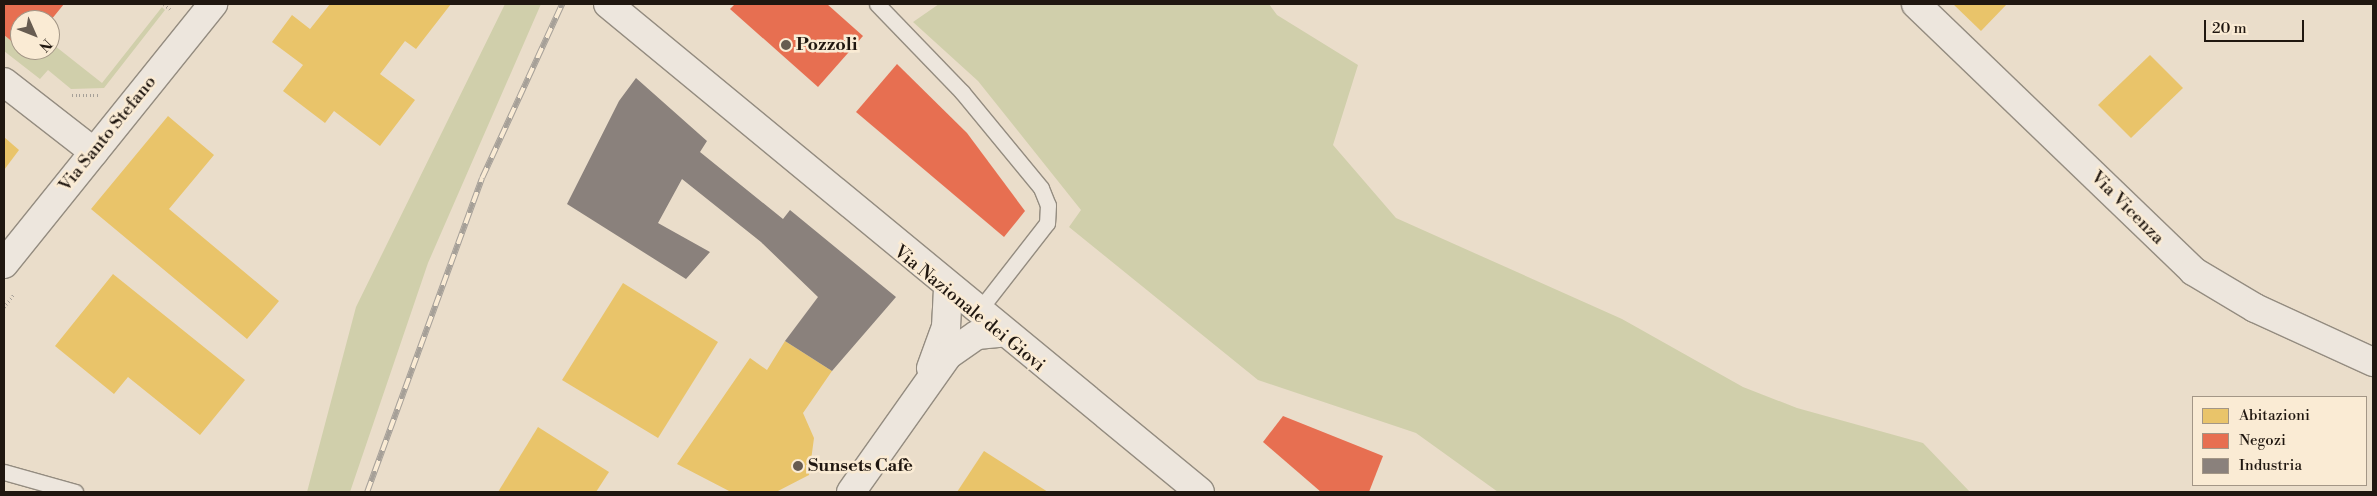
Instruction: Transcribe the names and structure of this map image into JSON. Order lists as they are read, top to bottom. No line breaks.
{"streets":{"street":["Via Santo Stefano","Via Vicenza","Via Nazionale dei Giovi"]},"places":["Pozzoli","Sunsets Cafè"],"legend":["Abitazioni","Negozi","Industria"],"scale_bar":"20 m","north":"bottom right"}
